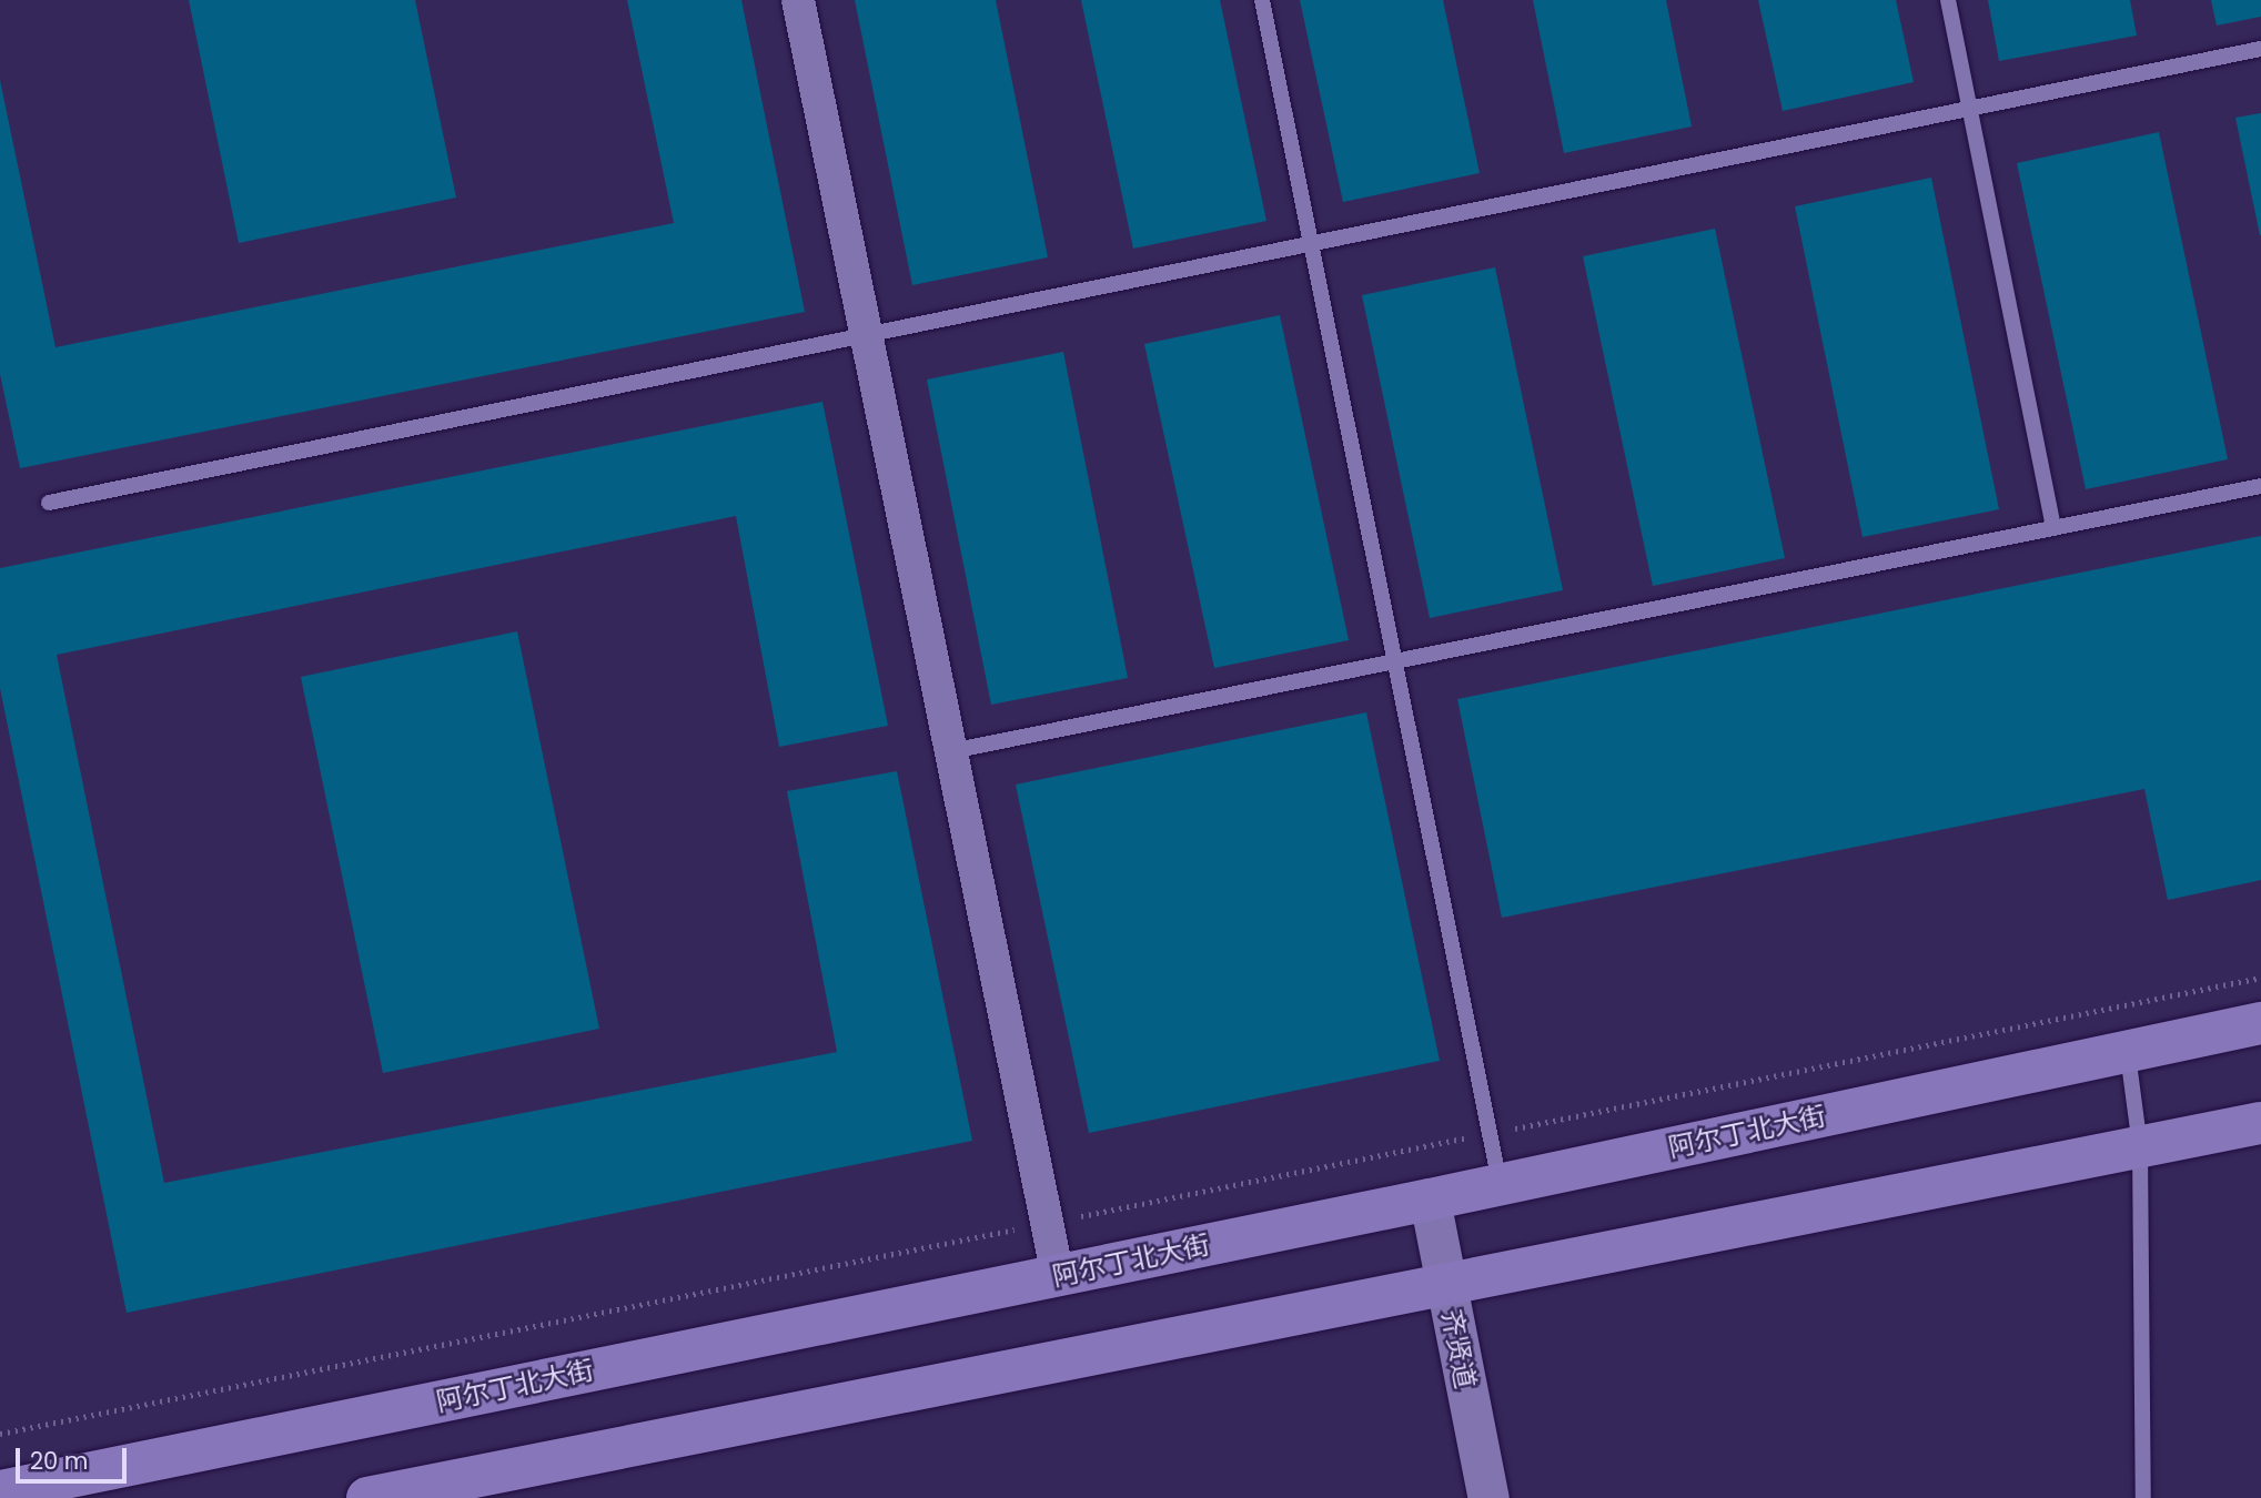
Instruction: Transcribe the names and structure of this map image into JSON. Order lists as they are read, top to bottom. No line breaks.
{"streets":{"main road":["阿尔丁北大街"],"street":["齐贤道"]},"crossings":[["阿尔丁北大街","齐贤道"]],"scale_bar":"20 m"}
